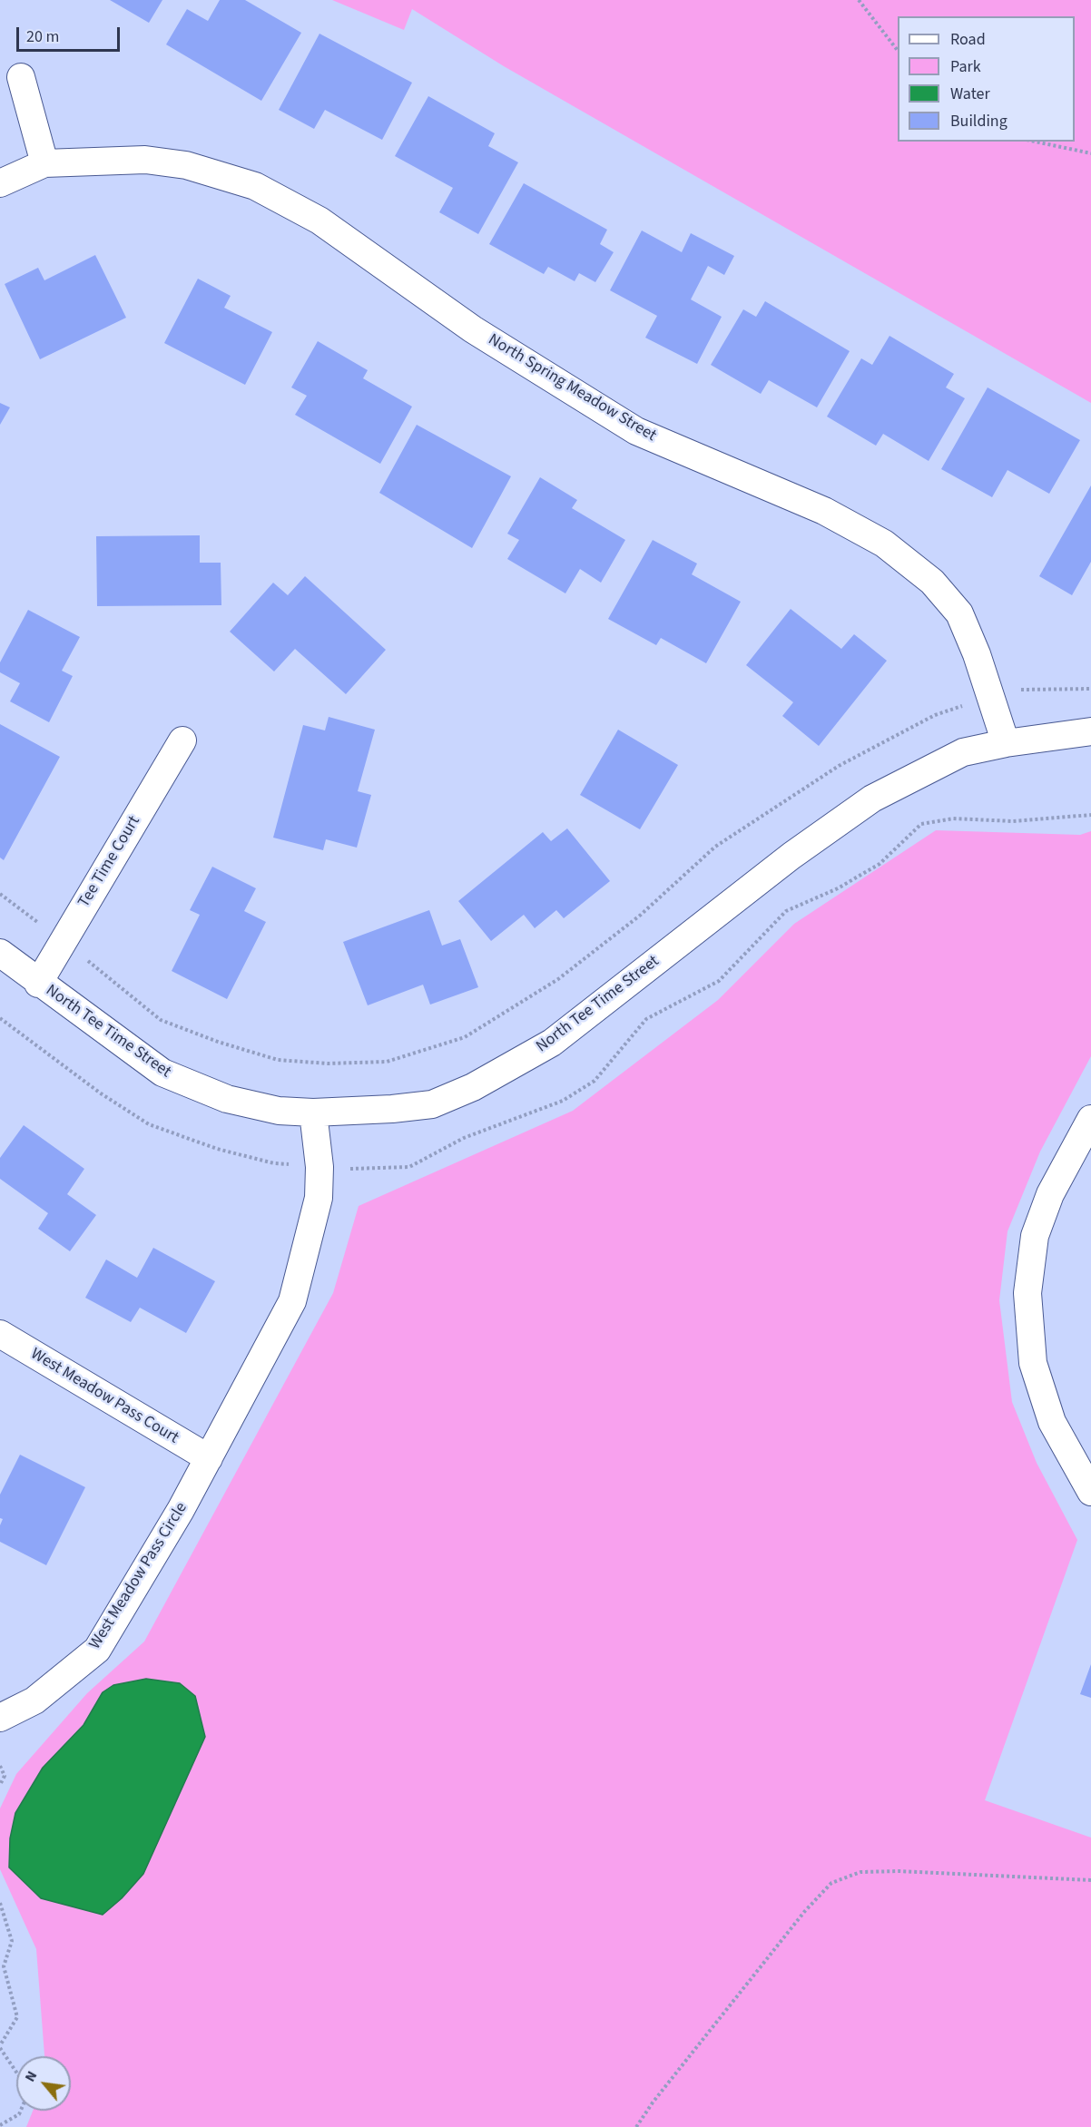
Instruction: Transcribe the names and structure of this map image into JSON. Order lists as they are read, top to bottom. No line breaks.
{"streets":{"street":["North Spring Meadow Street","Tee Time Court","North Tee Time Street","West Meadow Pass Court","West Meadow Pass Circle"]},"crossings":[["North Spring Meadow Street","North Tee Time Street"],["Tee Time Court","North Tee Time Street"],["North Tee Time Street","West Meadow Pass Circle"],["West Meadow Pass Court","West Meadow Pass Circle"]],"legend":["Road","Park","Water","Building"],"scale_bar":"20 m","north":"top left"}
